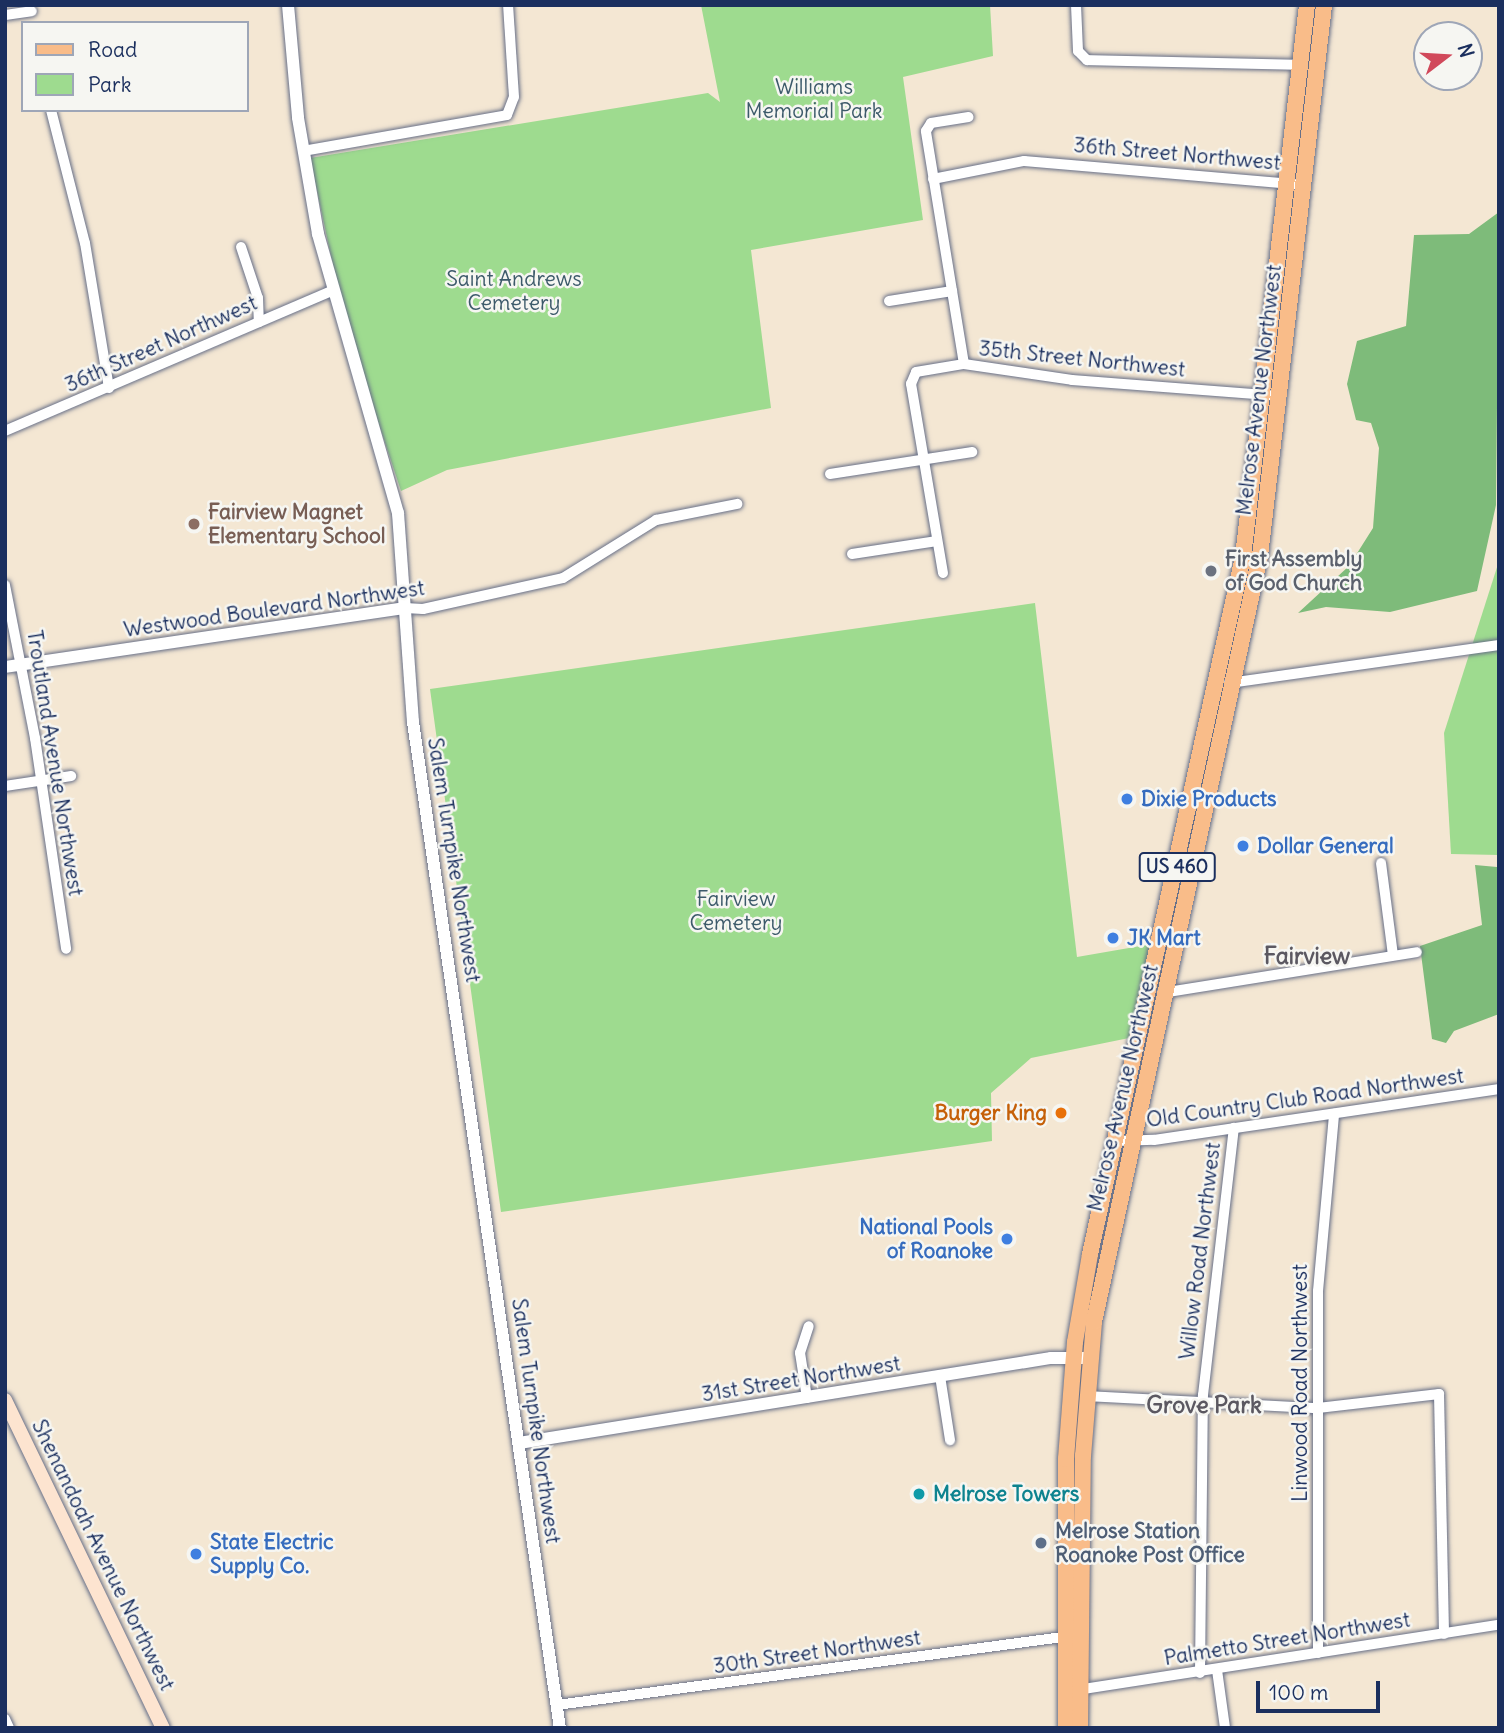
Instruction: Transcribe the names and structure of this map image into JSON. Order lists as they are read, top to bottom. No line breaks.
{"streets":{"main road":["Melrose Avenue Northwest","US 460","Shenandoah Avenue Northwest"],"street":["36th Street Northwest","35th Street Northwest","Westwood Boulevard Northwest","Troutland Avenue Northwest","Salem Turnpike Northwest","Old Country Club Road Northwest","Willow Road Northwest","31st Street Northwest","Linwood Road Northwest","Palmetto Street Northwest","30th Street Northwest"]},"crossings":[["36th Street Northwest","Melrose Avenue Northwest"],["36th Street Northwest","Salem Turnpike Northwest"],["35th Street Northwest","Melrose Avenue Northwest"],["Melrose Avenue Northwest","Old Country Club Road Northwest"],["Melrose Avenue Northwest","31st Street Northwest"],["Melrose Avenue Northwest","Palmetto Street Northwest"],["Melrose Avenue Northwest","30th Street Northwest"],["Westwood Boulevard Northwest","Troutland Avenue Northwest"],["Westwood Boulevard Northwest","Salem Turnpike Northwest"],["Salem Turnpike Northwest","31st Street Northwest"],["Salem Turnpike Northwest","30th Street Northwest"],["Old Country Club Road Northwest","Willow Road Northwest"],["Old Country Club Road Northwest","Linwood Road Northwest"],["Willow Road Northwest","Palmetto Street Northwest"],["Linwood Road Northwest","Palmetto Street Northwest"]],"districts":["Fairview","Grove Park"],"parks":["Williams Memorial Park","Saint Andrews Cemetery","Fairview Cemetery"],"places":["Fairview Magnet Elementary School","First Assembly of God Church","Dixie Products","Dollar General","JK Mart","Burger King","National Pools of Roanoke","Melrose Towers","Melrose Station Roanoke Post Office","State Electric Supply Co."],"legend":["Road","Park"],"scale_bar":"100 m","north":"right"}
